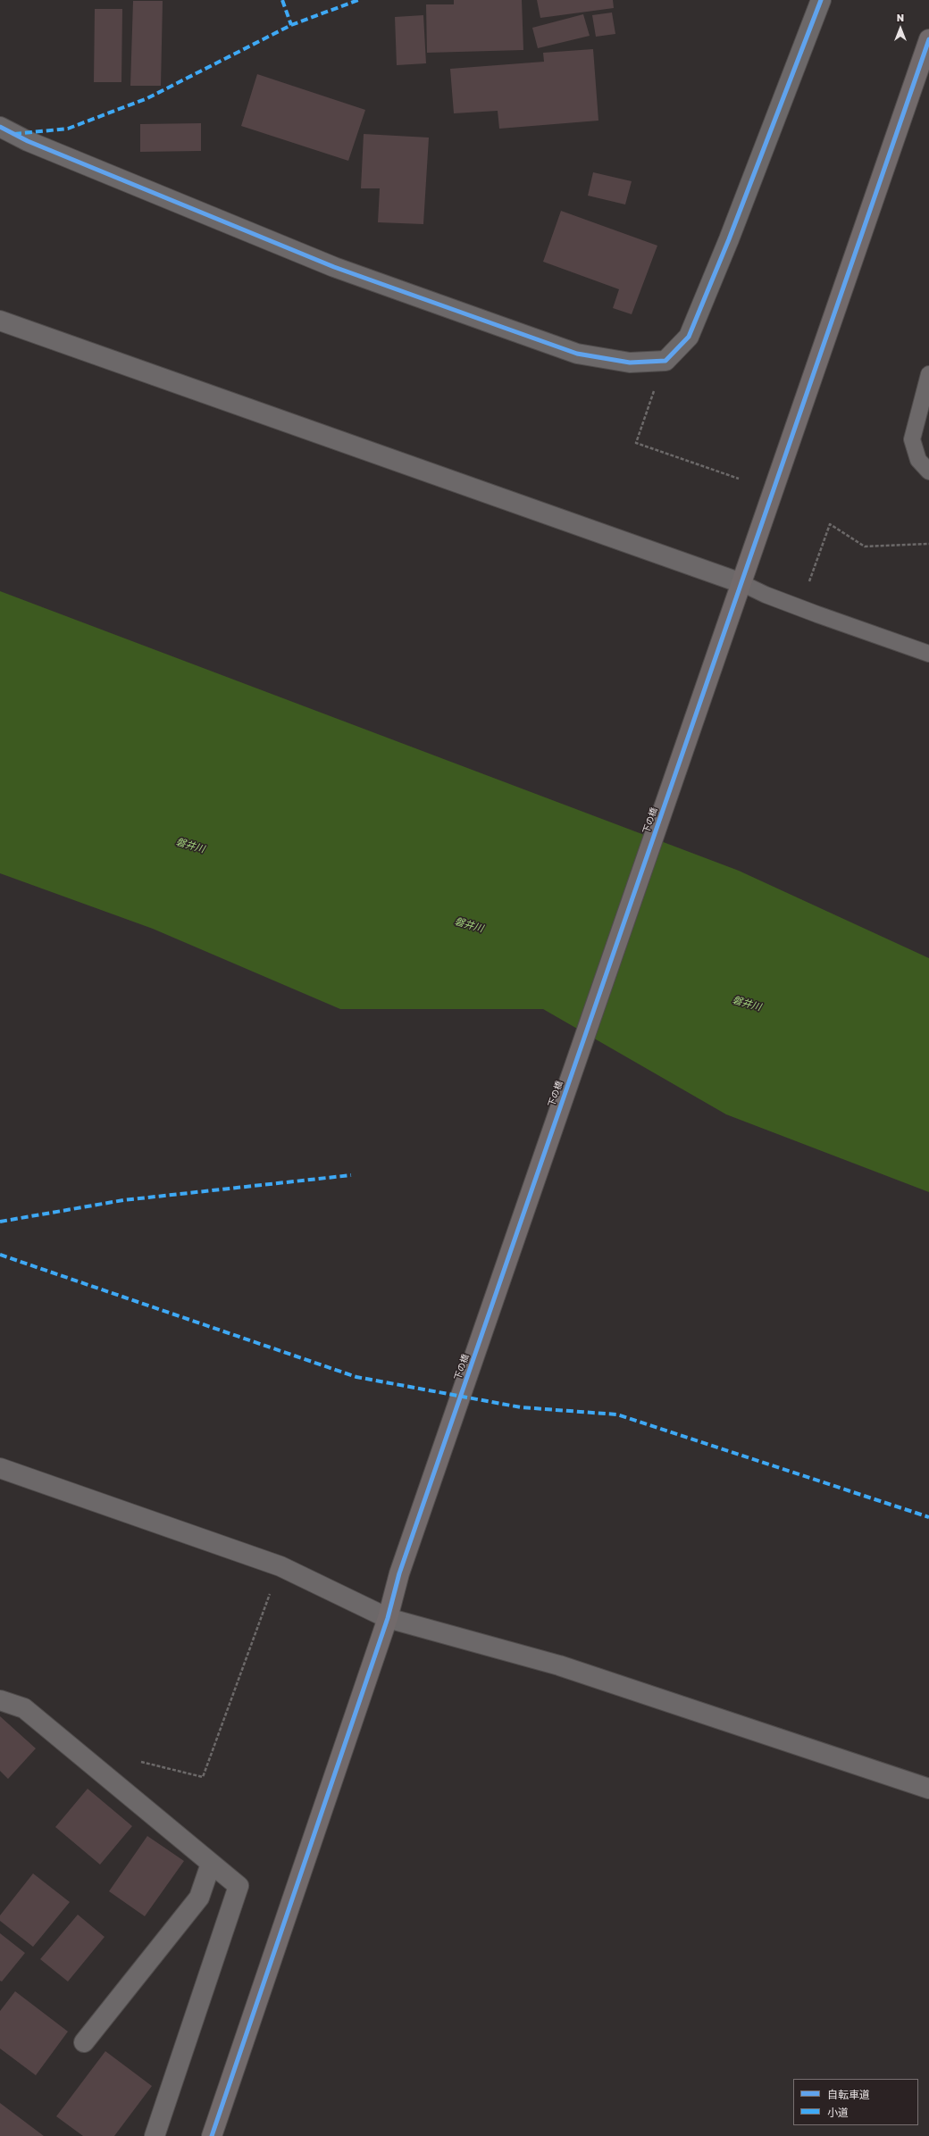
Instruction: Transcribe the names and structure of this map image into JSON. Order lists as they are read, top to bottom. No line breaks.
{"streets":{"street":["下の橋"]},"water":["磐井川"],"legend":["自転車道","小道"],"north":"top"}
